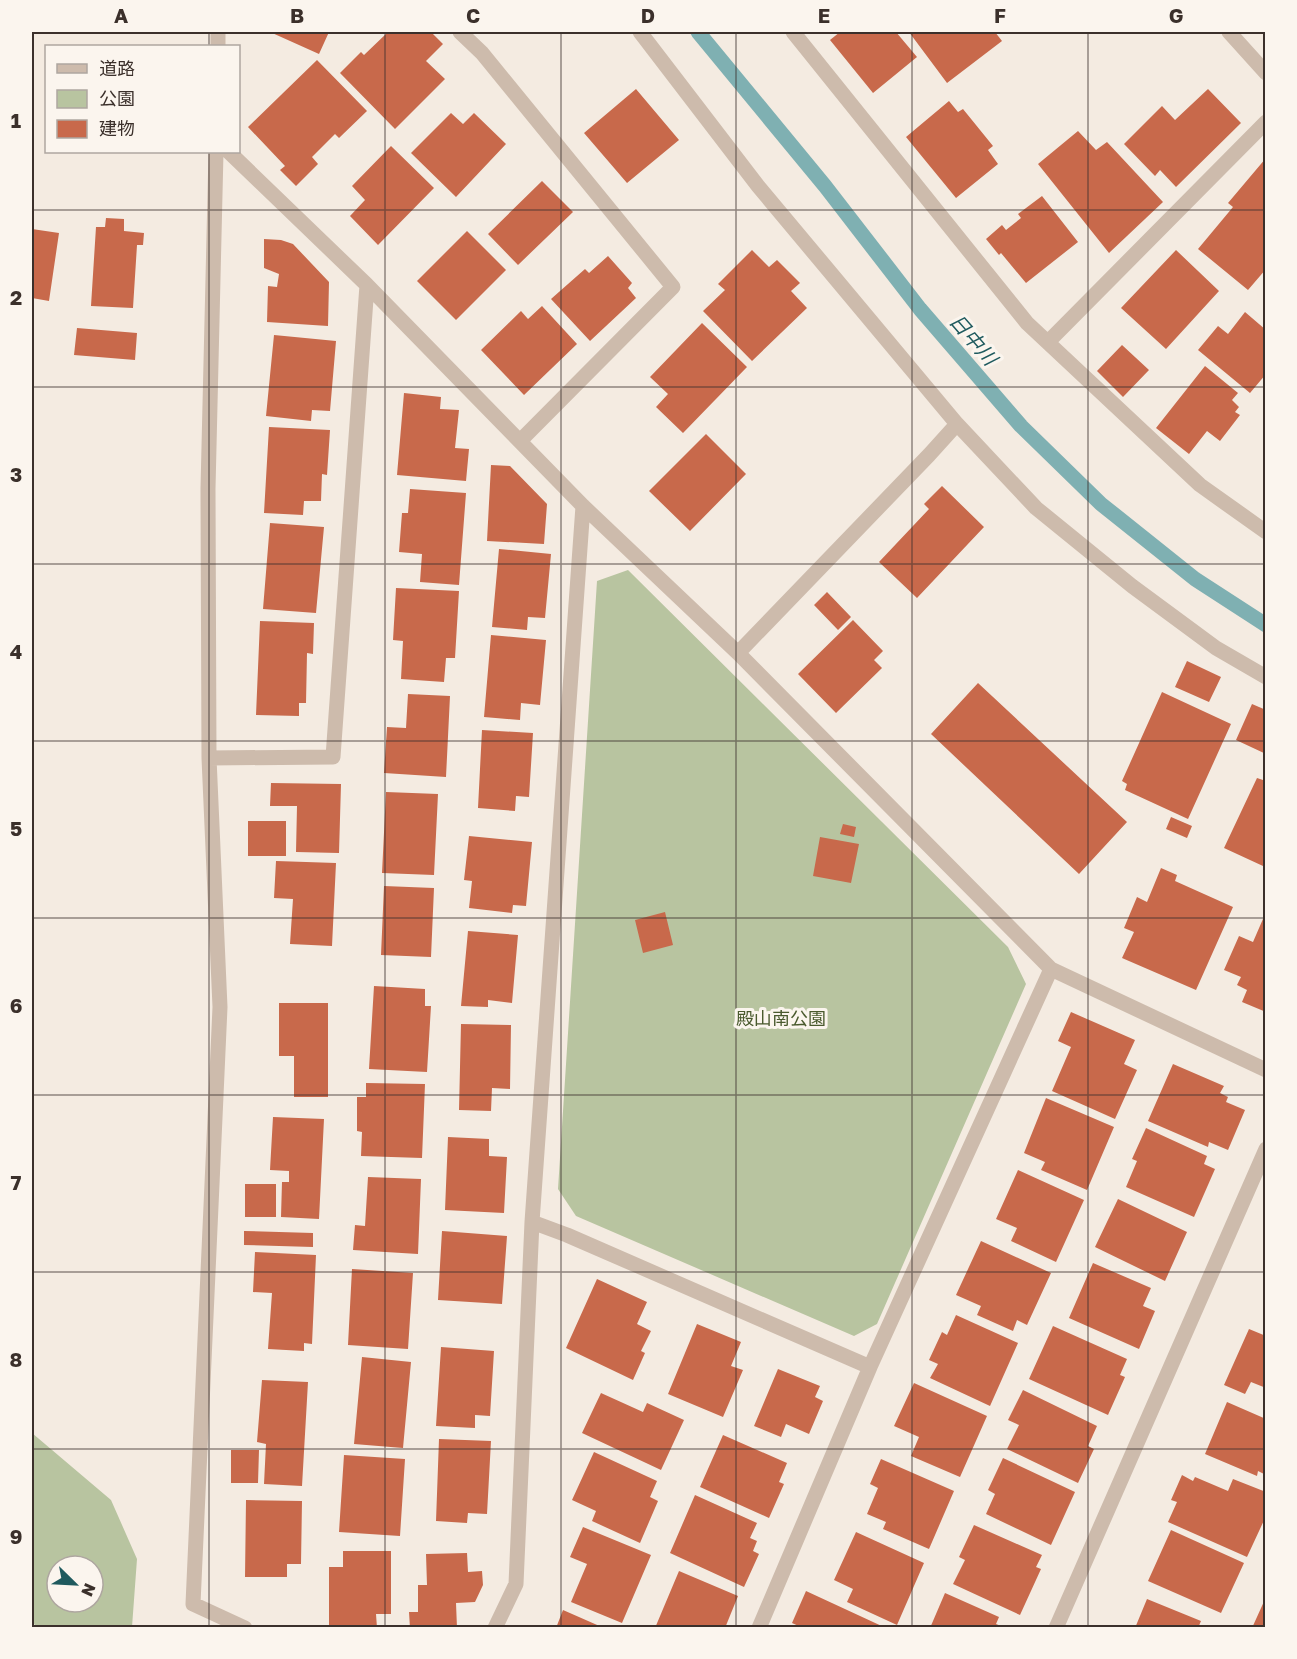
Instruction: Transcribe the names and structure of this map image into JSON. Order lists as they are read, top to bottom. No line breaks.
{"water":["日中川"],"parks":["殿山南公園"],"legend":["道路","公園","建物"],"north":"bottom right","grid":{"columns":["A","B","C","D","E","F","G"],"rows":["1","2","3","4","5","6","7","8","9"]}}
